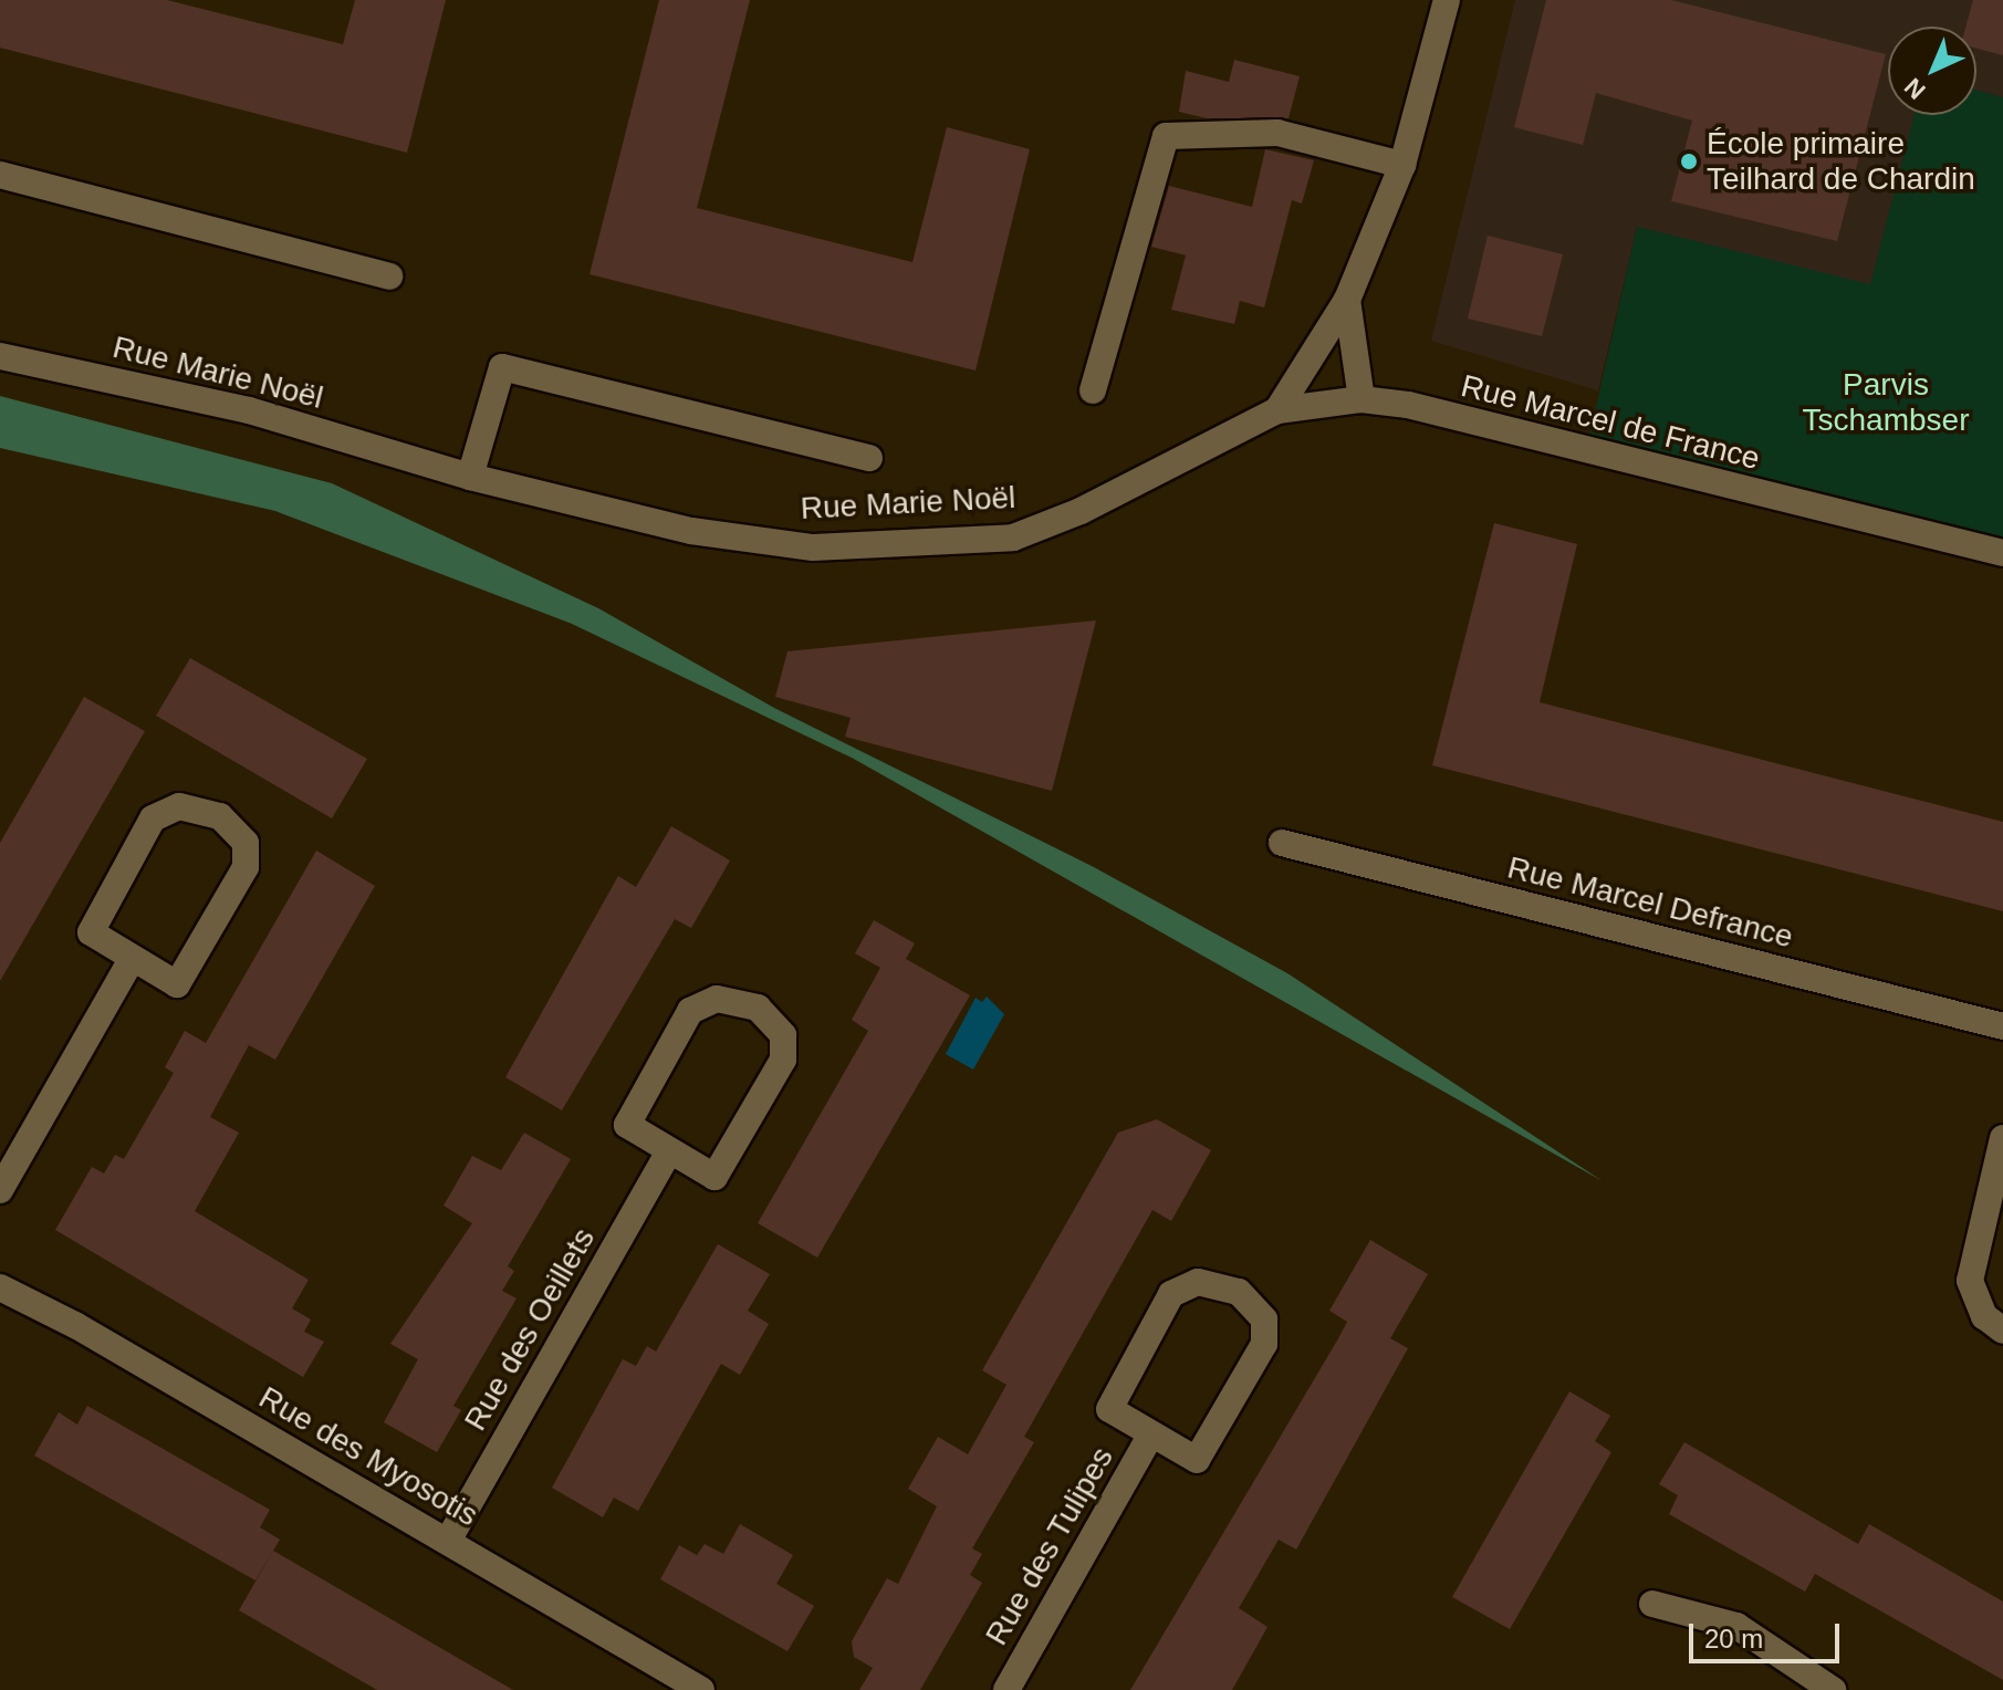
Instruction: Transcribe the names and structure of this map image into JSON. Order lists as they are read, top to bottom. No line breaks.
{"streets":{"street":["Rue Marie Noël","Rue Marcel de France","Rue Marcel Defrance","Rue des Oeillets","Rue des Myosotis","Rue des Tulipes"]},"crossings":[["Rue Marie Noël","Rue Marcel de France"],["Rue des Oeillets","Rue des Myosotis"]],"parks":["Parvis Tschambser"],"places":["École primaire Teilhard de Chardin"],"scale_bar":"20 m","north":"bottom left"}
